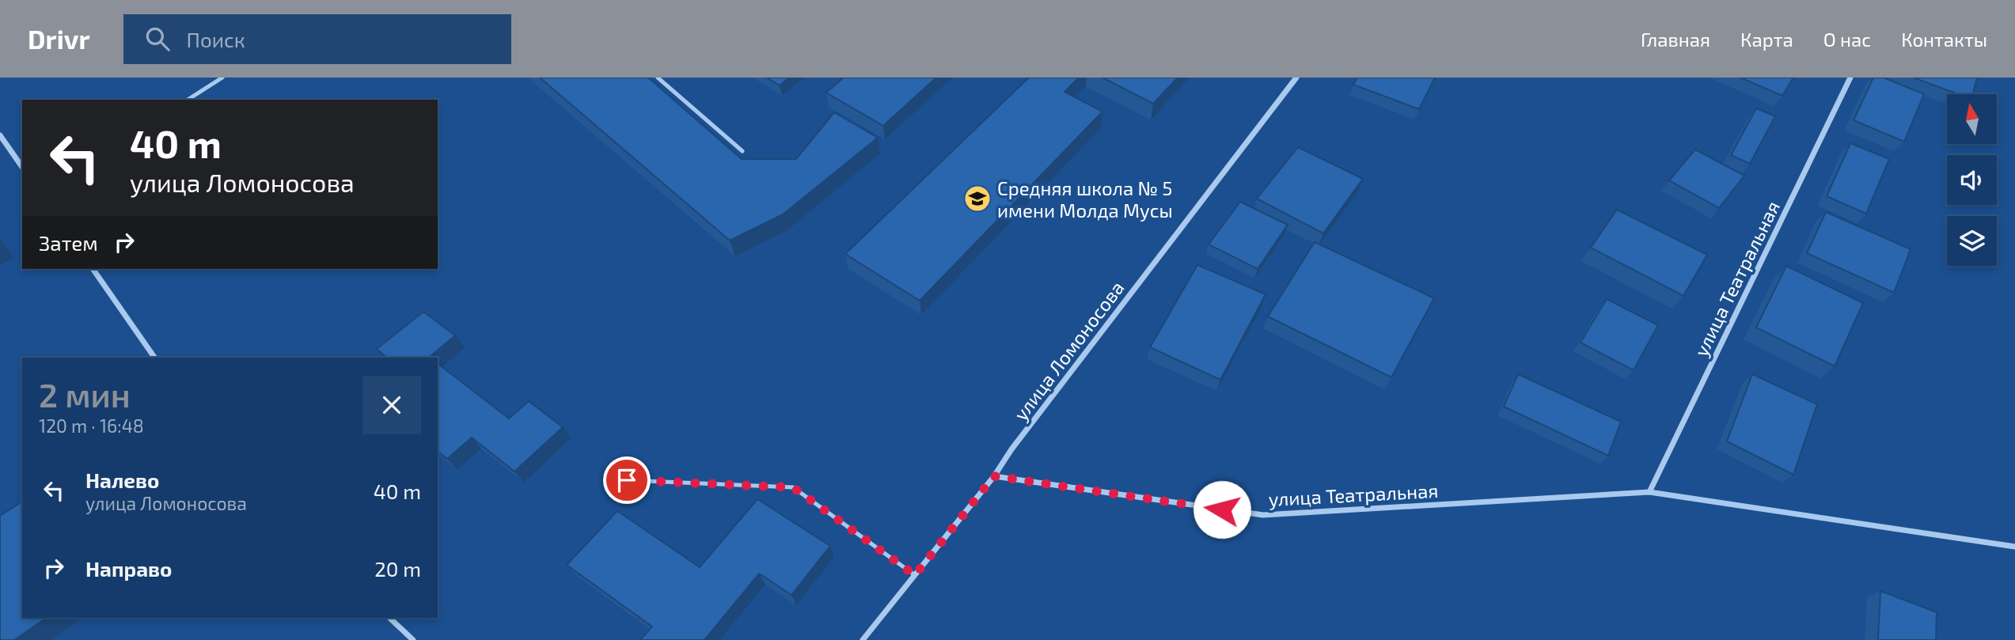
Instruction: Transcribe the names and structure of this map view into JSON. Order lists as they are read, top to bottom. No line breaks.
{"streets":{"street":["улица Театральная","улица Ломоносова"]},"crossings":[["улица Театральная","улица Ломоносова"]],"places":{"school or university":["Средняя школа № 5 имени Молда Мусы"]},"north":"top","page":{"header":"Drivr","search":"Поиск","nav":["Главная","Карта","О нас","Контакты"],"turn":["40 m","улица Ломоносова"],"then":"Затем","heading":["2 мин","120 m · 16:48"],"list":[{"name":"Налево","note":"улица Ломоносова","value":"40 m"},{"name":"Направо","value":"20 m"}]}}
